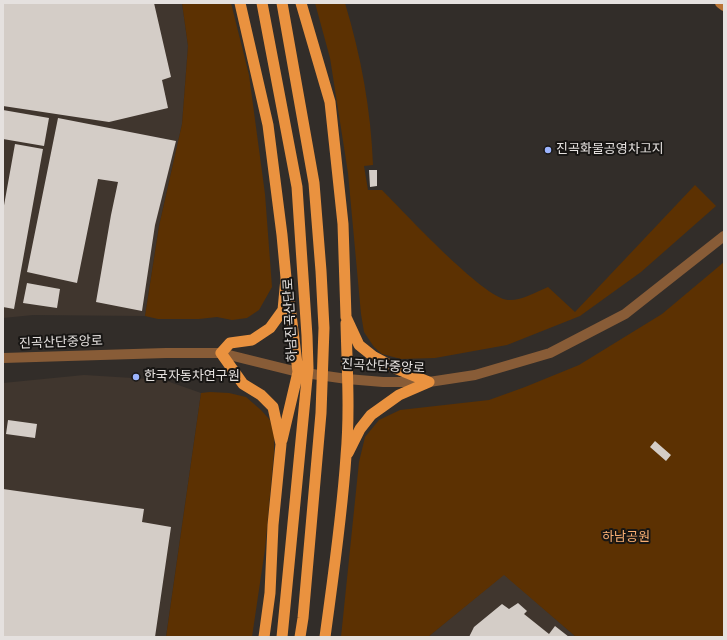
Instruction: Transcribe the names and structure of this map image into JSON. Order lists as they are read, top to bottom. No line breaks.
{"streets":{"highway":["하남진곡산단로"],"street":["진곡산단중앙로"]},"parks":["하남공원"],"places":["진곡화물공영차고지","한국자동차연구원"]}
